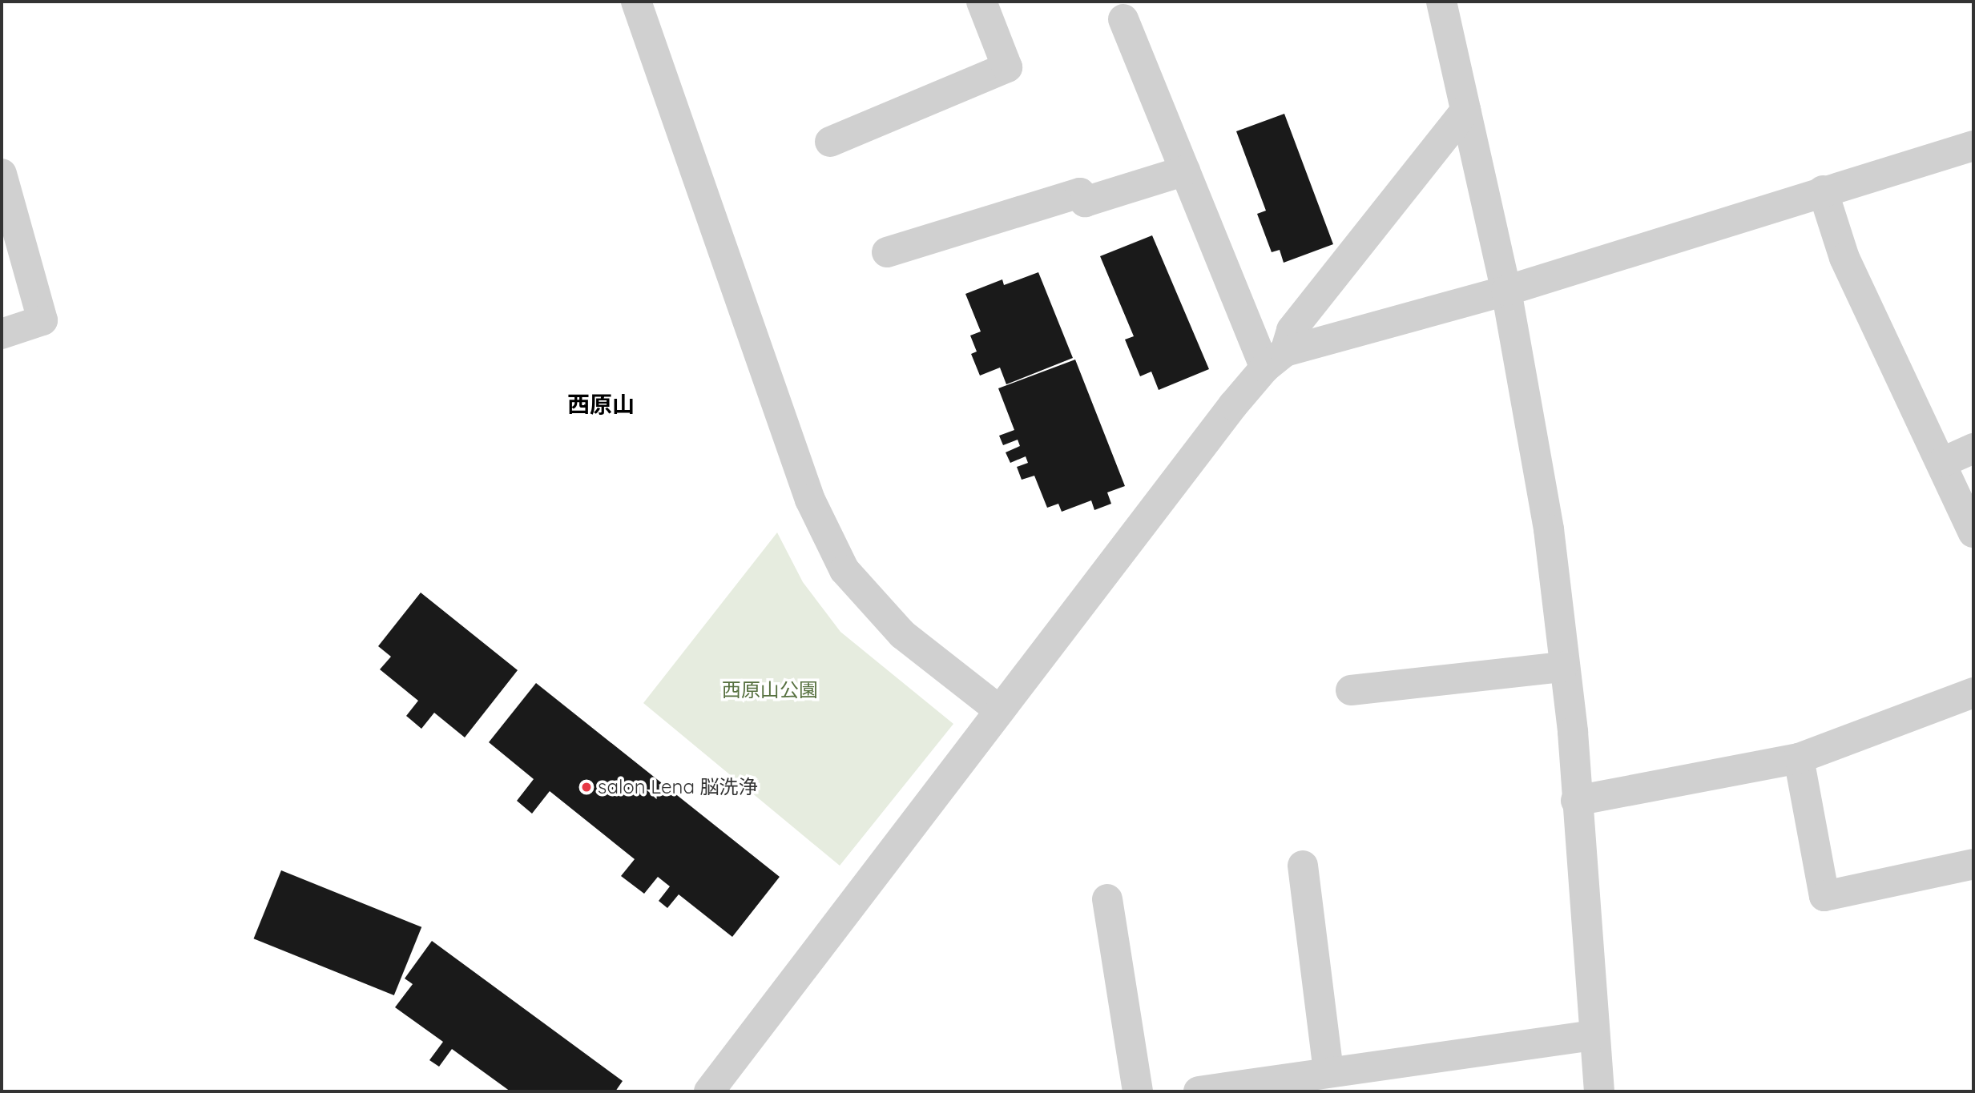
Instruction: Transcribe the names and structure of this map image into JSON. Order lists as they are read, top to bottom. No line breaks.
{"districts":["西原山"],"parks":["西原山公園"],"places":["salon Lena 脳洗浄"]}
